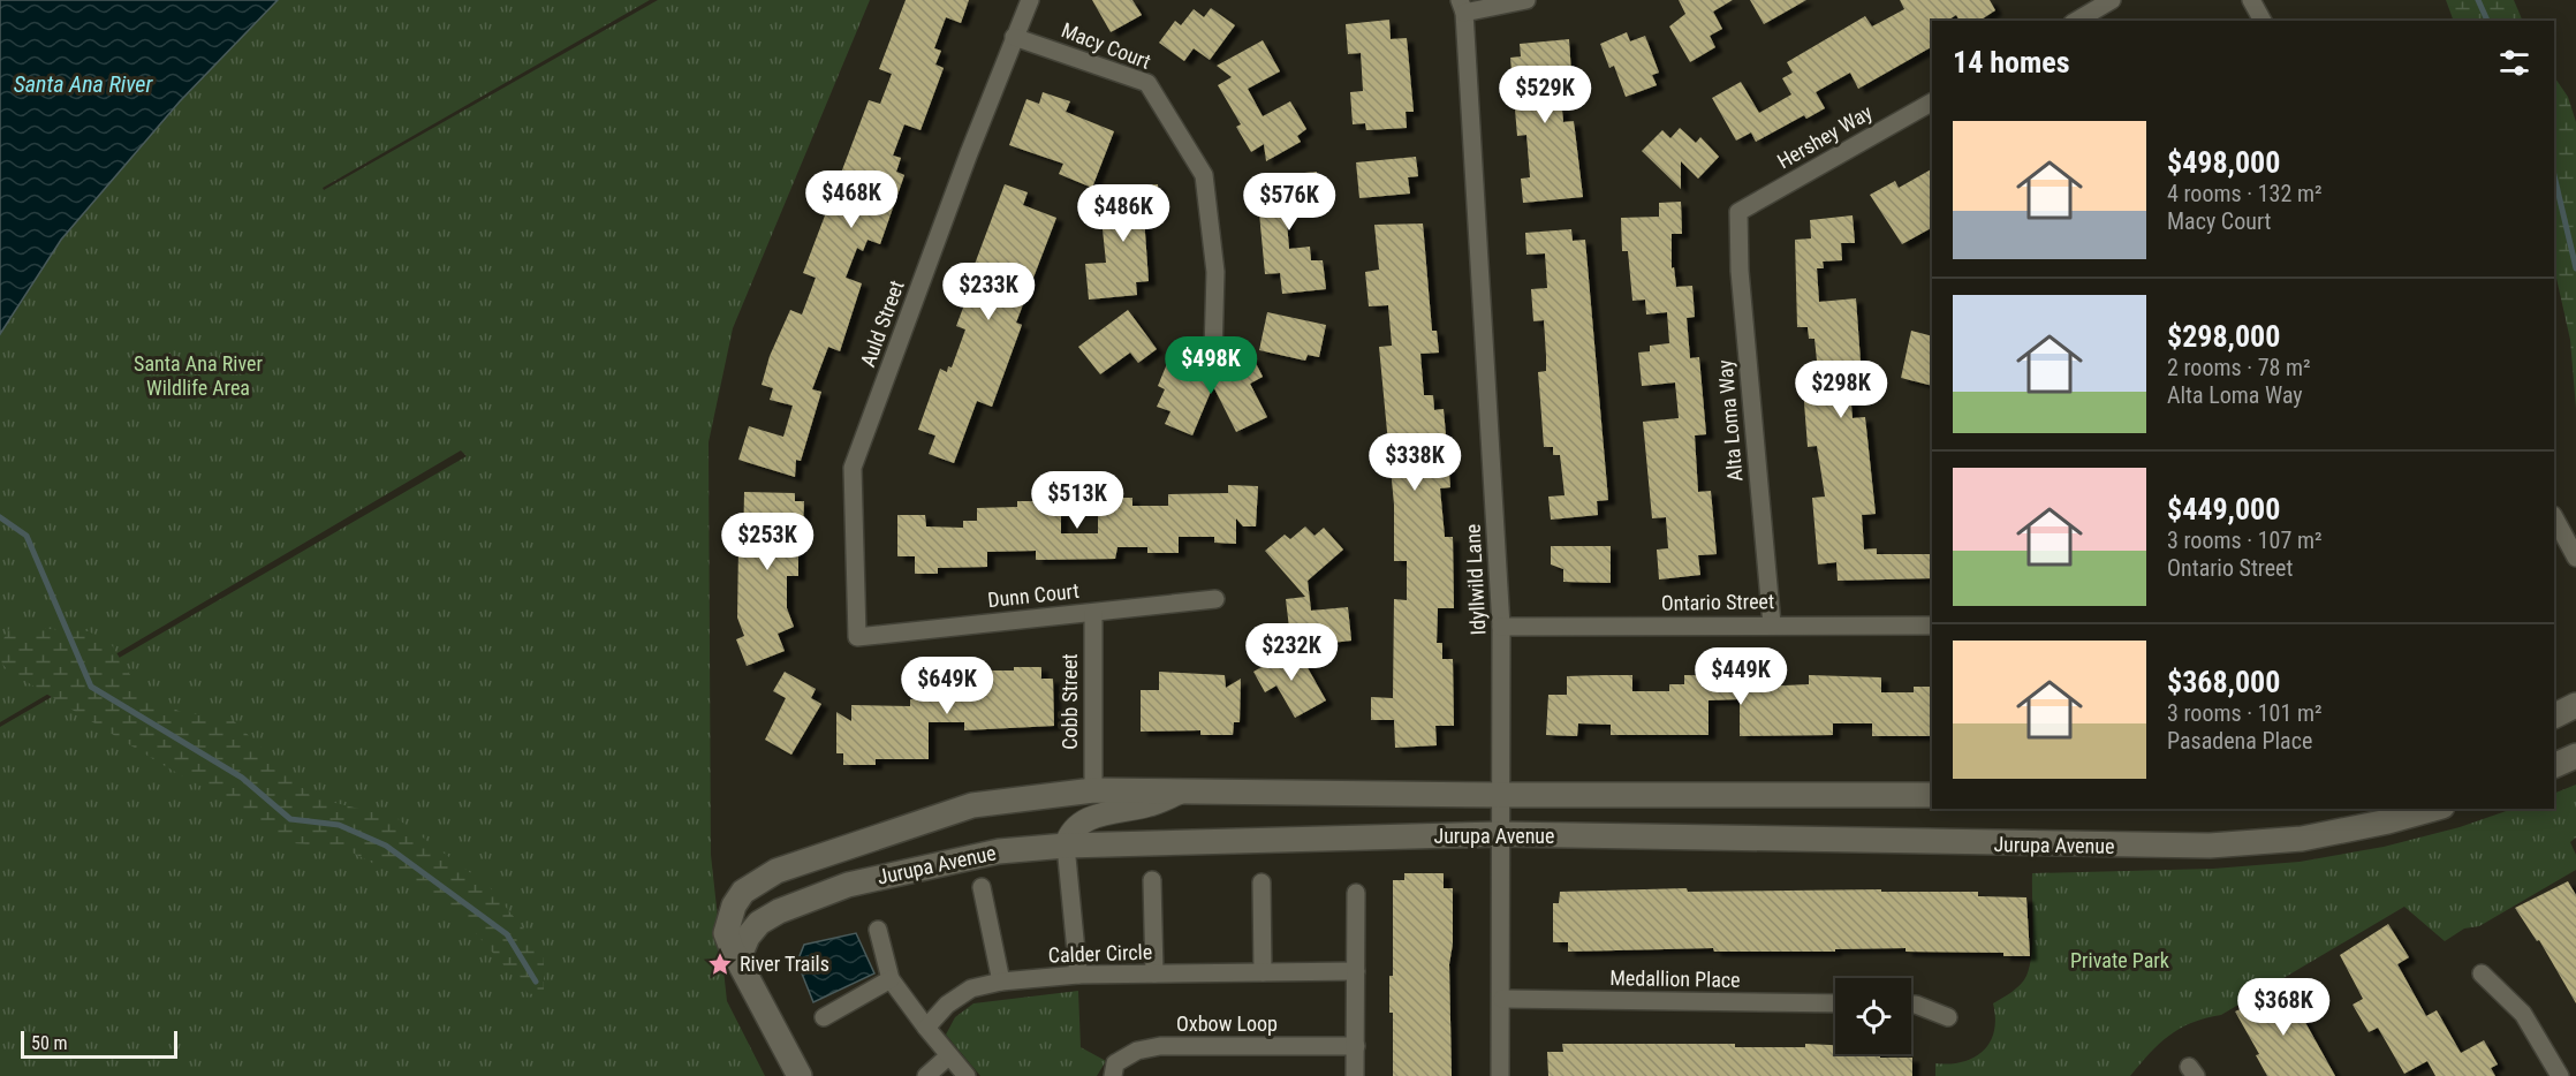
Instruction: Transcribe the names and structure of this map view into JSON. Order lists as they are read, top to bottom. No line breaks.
{"streets":{"main road":["Jurupa Avenue"],"street":["Macy Court","Hershey Way","Auld Street","Alta Loma Way","Idyllwild Lane","Dunn Court","Ontario Street","Cobb Street","Calder Circle","Medallion Place","Oxbow Loop"]},"crossings":[["Macy Court","Auld Street"],["Hershey Way","Alta Loma Way"],["Auld Street","Dunn Court"],["Alta Loma Way","Ontario Street"],["Idyllwild Lane","Ontario Street"],["Idyllwild Lane","Jurupa Avenue"],["Idyllwild Lane","Medallion Place"],["Dunn Court","Cobb Street"],["Cobb Street","Jurupa Avenue"]],"water":["Santa Ana River"],"parks":["Santa Ana River Wildlife Area","Private Park"],"places":{"place":["River Trails"]},"scale_bar":"50 m","page":{"heading":"14 homes","price":["$529K","$468K","$576K","$486K","$233K","$498K","$298K","$338K","$513K","$253K","$232K","$449K","$649K","$368K"],"list":[{"name":"$498,000","note":"4 rooms · 132 m² · Macy Court"},{"name":"$298,000","note":"2 rooms · 78 m² · Alta Loma Way"},{"name":"$449,000","note":"3 rooms · 107 m² · Ontario Street"},{"name":"$368,000","note":"3 rooms · 101 m² · Pasadena Place"}],"scale":"50 m"}}
